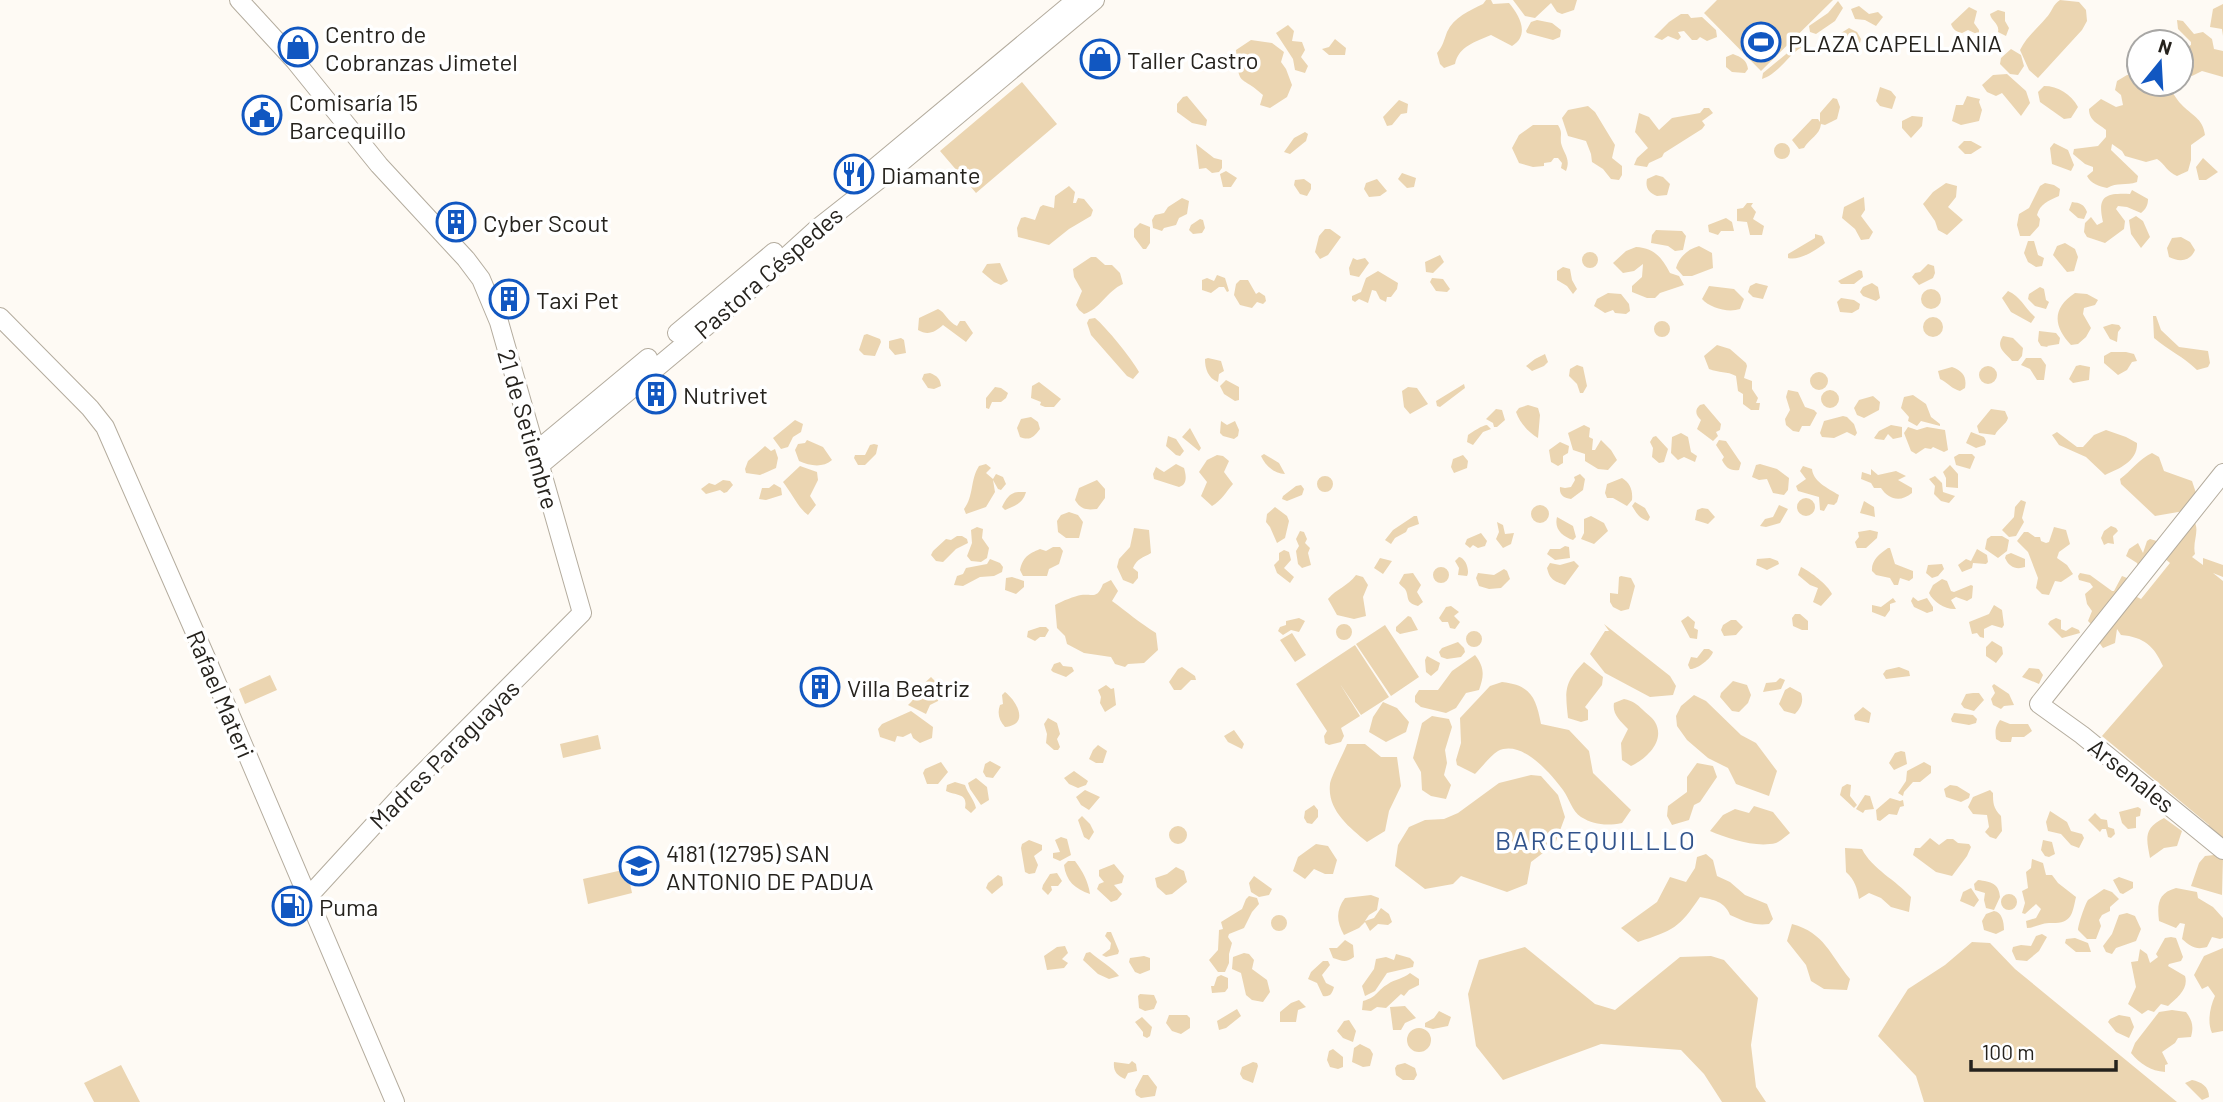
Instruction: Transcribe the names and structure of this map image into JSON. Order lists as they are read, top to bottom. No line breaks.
{"streets":{"main road":["Pastora Céspedes","21 de Setiembre","Rafael Materi","Madres Paraguayas","Arsenales"]},"crossings":[["Pastora Céspedes","21 de Setiembre"],["21 de Setiembre","Madres Paraguayas"],["Rafael Materi","Madres Paraguayas"]],"districts":["BARCEQUILLLO"],"places":{"sports":["PLAZA CAPELLANIA"],"shop":["Centro de Cobranzas Jimetel","Taller Castro"],"public building":["Comisaría 15 Barcequillo"],"restaurant":["Diamante"],"building":["Cyber Scout","Taxi Pet","Nutrivet","Villa Beatriz"],"school or university":["4181 (12795) SAN ANTONIO DE PADUA"],"fuel station":["Puma"]},"scale_bar":"100 m","north":"top"}
